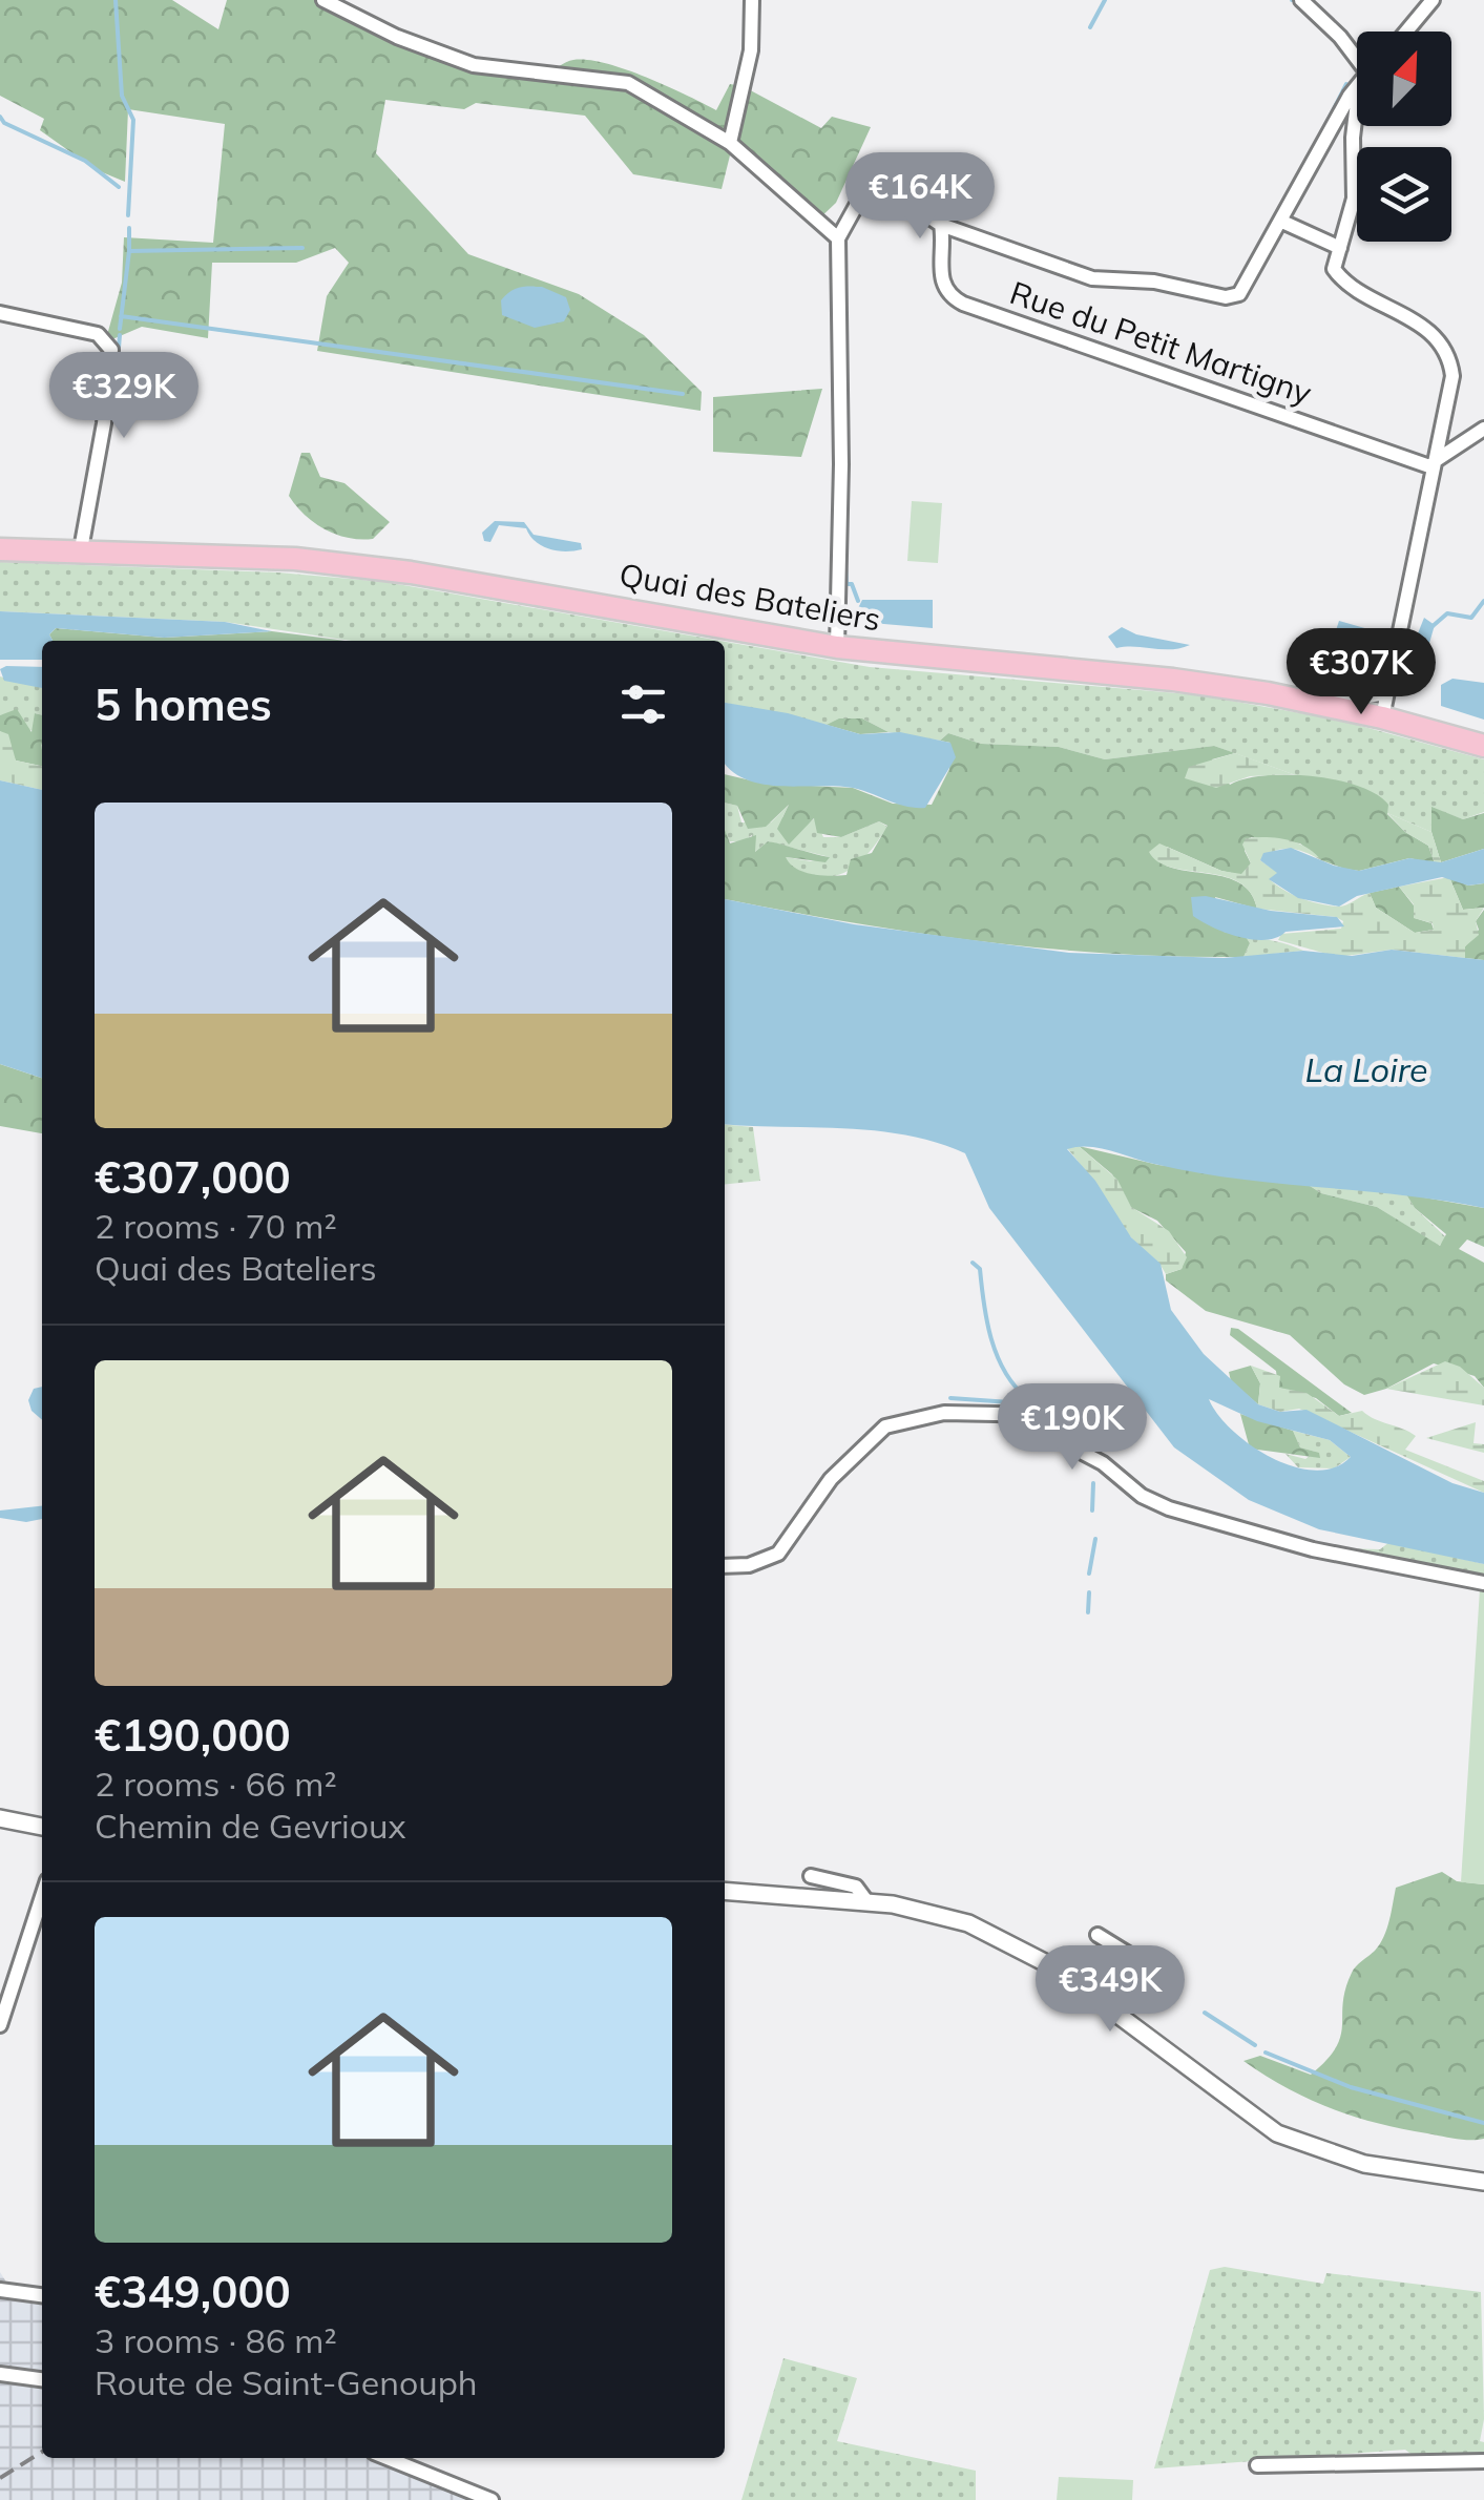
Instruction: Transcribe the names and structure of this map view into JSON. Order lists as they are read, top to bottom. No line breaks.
{"streets":{"main road":["Quai des Bateliers"],"street":["Rue du Petit Martigny"]},"water":["La Loire"],"north":"top right","page":{"price":["€164K","€329K","€307K","€190K","€349K"],"heading":"5 homes","list":[{"name":"€307,000","note":"2 rooms · 70 m² · Quai des Bateliers"},{"name":"€190,000","note":"2 rooms · 66 m² · Chemin de Gevrioux"},{"name":"€349,000","note":"3 rooms · 86 m² · Route de Saint-Genouph"}]}}
